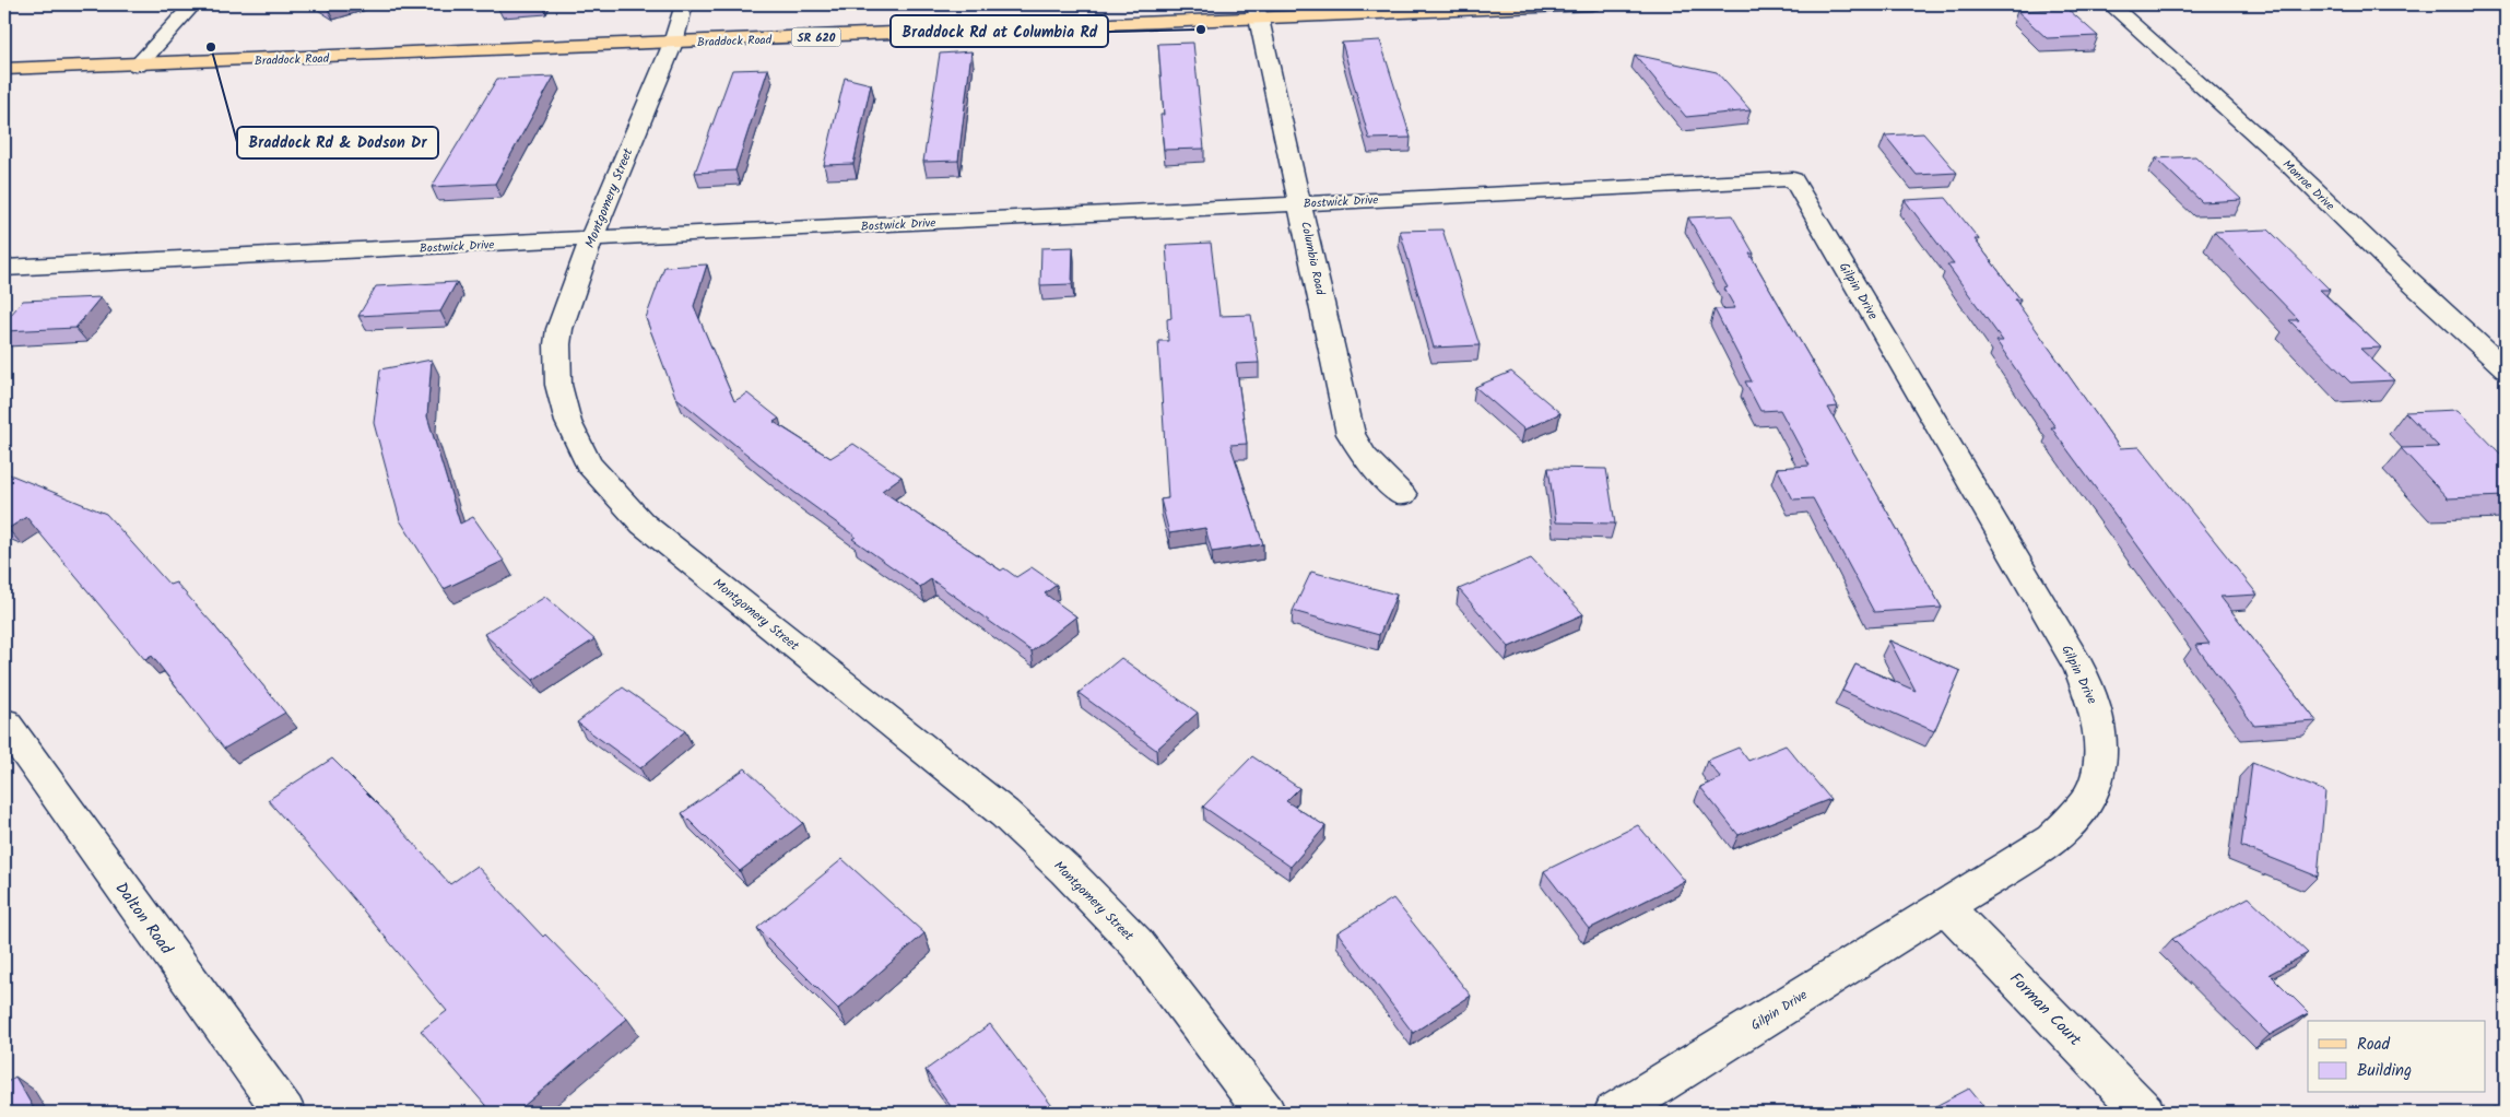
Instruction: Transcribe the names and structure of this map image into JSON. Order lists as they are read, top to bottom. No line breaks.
{"streets":{"main road":["SR 620","Braddock Road"],"street":["Monroe Drive","Montgomery Street","Bostwick Drive","Columbia Road","Gilpin Drive","Dalton Road","Forman Court"]},"crossings":[["Braddock Road","Montgomery Street"],["Braddock Road","Columbia Road"],["Montgomery Street","Bostwick Drive"],["Bostwick Drive","Columbia Road"],["Bostwick Drive","Gilpin Drive"],["Gilpin Drive","Forman Court"]],"places":["Braddock Rd at Columbia Rd","Braddock Rd & Dodson Dr"],"legend":["Road","Building"]}
